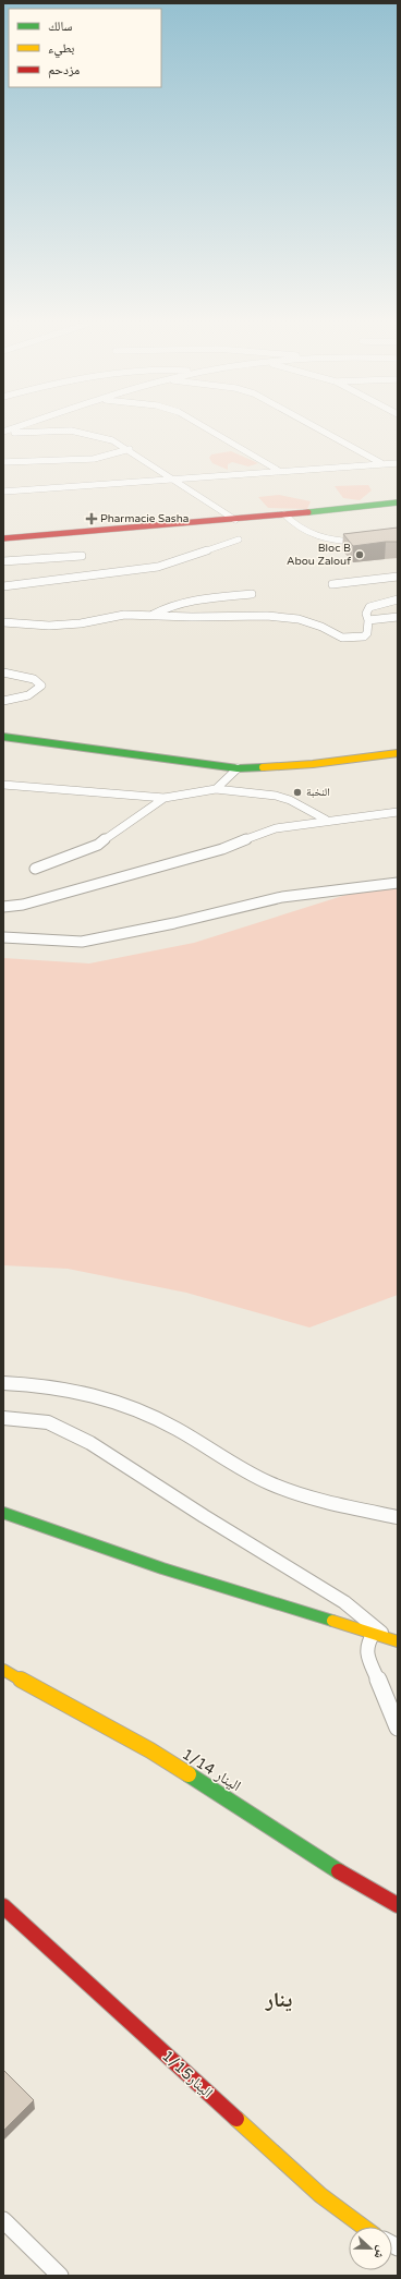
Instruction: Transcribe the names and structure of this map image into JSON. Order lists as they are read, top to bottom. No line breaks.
{"streets":{"street":["الينار 1/14","الينار1/15"]},"districts":["ينار"],"places":{"health":["Pharmacie Sasha"],"other":["Bloc B Abou Zalouf","النخبة"]},"legend":["سالك","بطيء","مزدحم"],"north":"right"}
